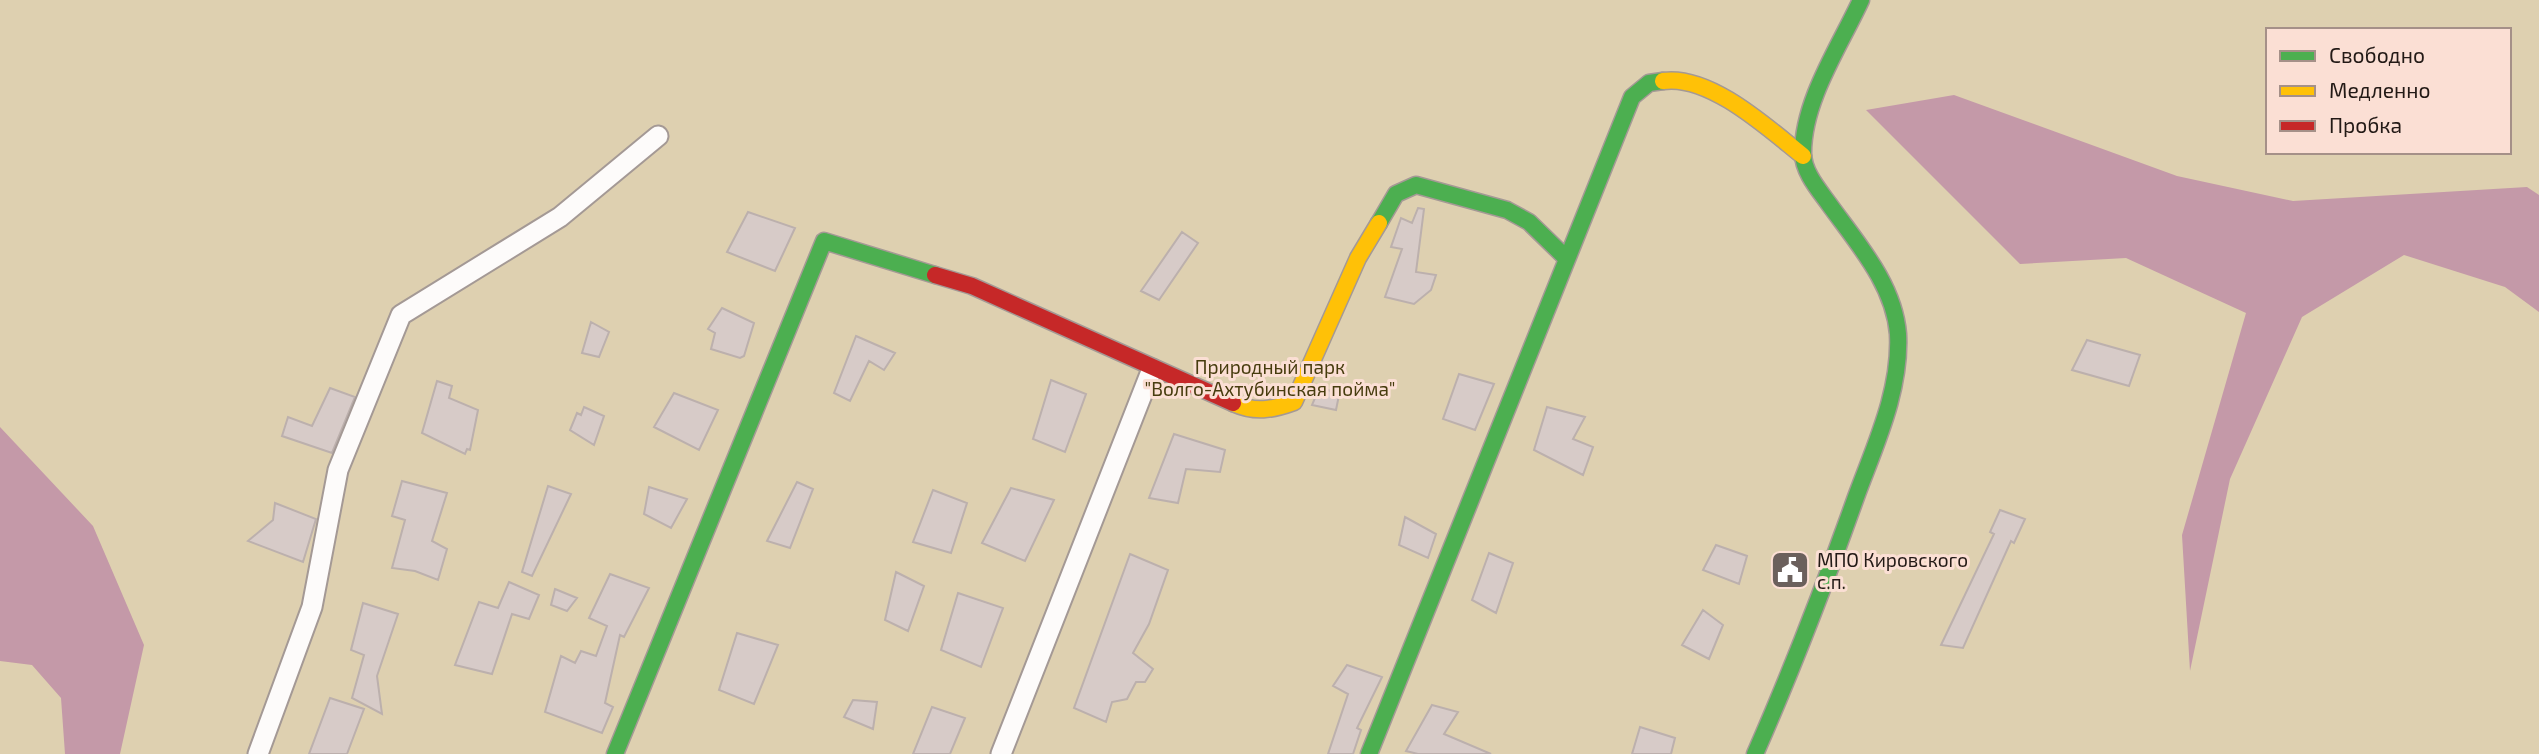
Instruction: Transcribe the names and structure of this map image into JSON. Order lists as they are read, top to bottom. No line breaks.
{"parks":["Природный парк \"Волго-Ахтубинская пойма\""],"places":{"public building":["МПО Кировского с.п."]},"legend":["Свободно","Медленно","Пробка"]}
